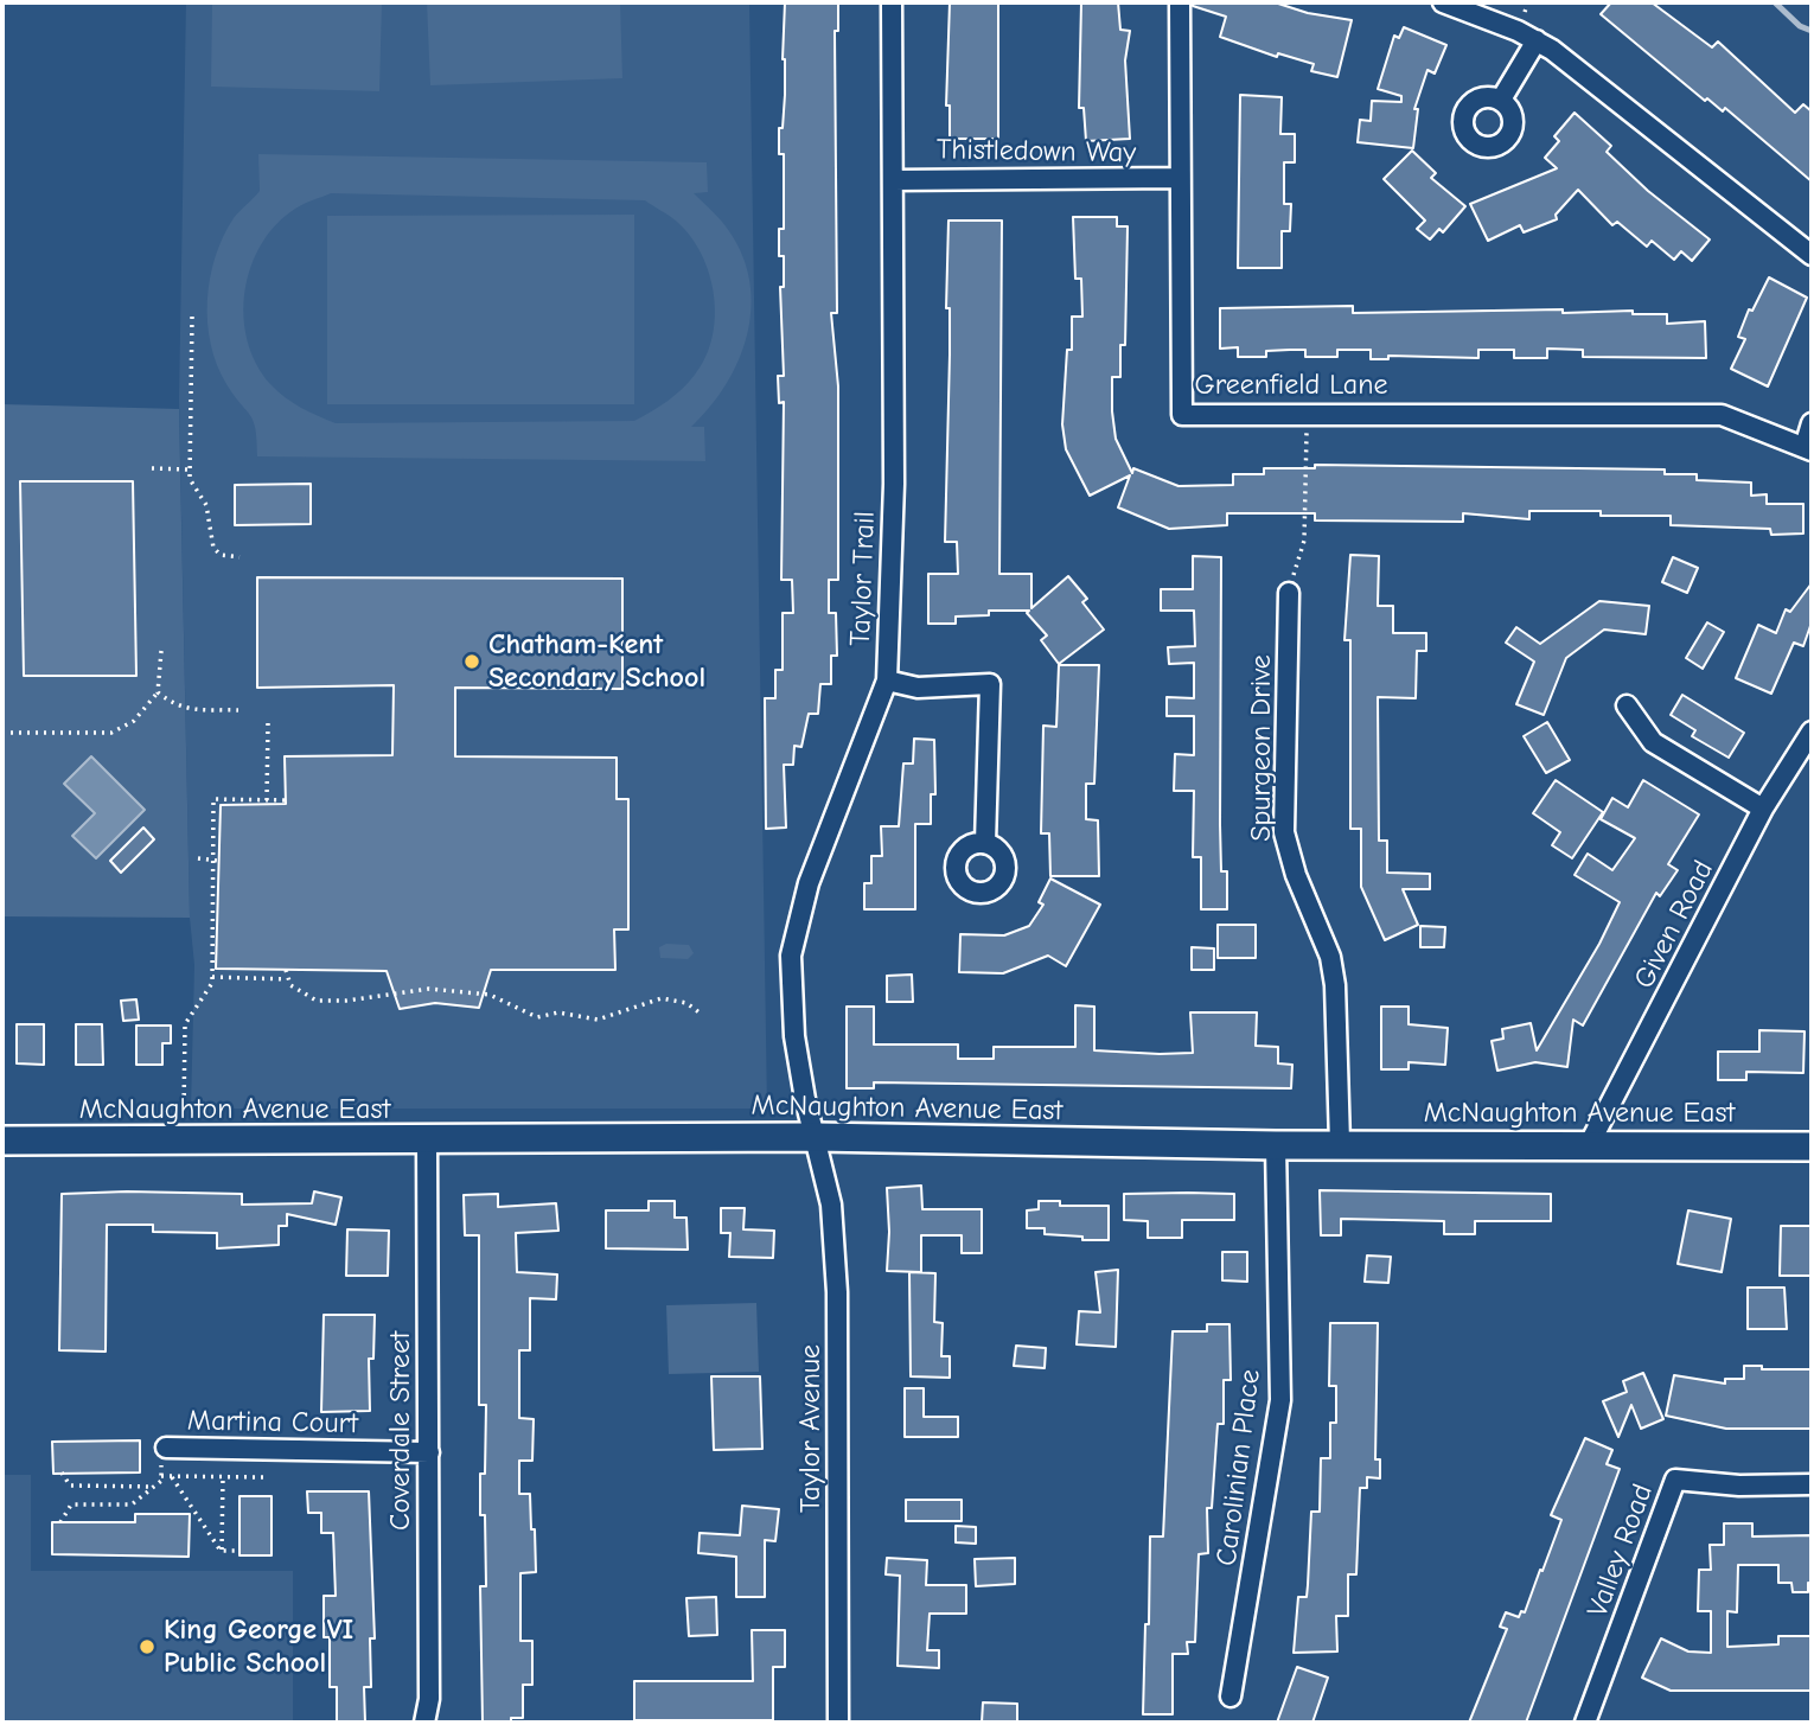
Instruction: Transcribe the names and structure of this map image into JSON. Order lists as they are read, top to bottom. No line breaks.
{"streets":{"main road":["McNaughton Avenue East"],"street":["Thistledown Way","Greenfield Lane","Taylor Trail","Spurgeon Drive","Given Road","Martina Court","Taylor Avenue","Coverdale Street","Carolinian Place","Valley Road"]},"crossings":[["Thistledown Way","Greenfield Lane"],["Thistledown Way","Taylor Trail"],["Taylor Trail","McNaughton Avenue East"],["Taylor Trail","Taylor Avenue"],["Spurgeon Drive","McNaughton Avenue East"],["Given Road","McNaughton Avenue East"],["McNaughton Avenue East","Taylor Avenue"],["McNaughton Avenue East","Coverdale Street"],["McNaughton Avenue East","Carolinian Place"],["Martina Court","Coverdale Street"]],"places":["Chatham-Kent Secondary School","King George VI Public School"]}
